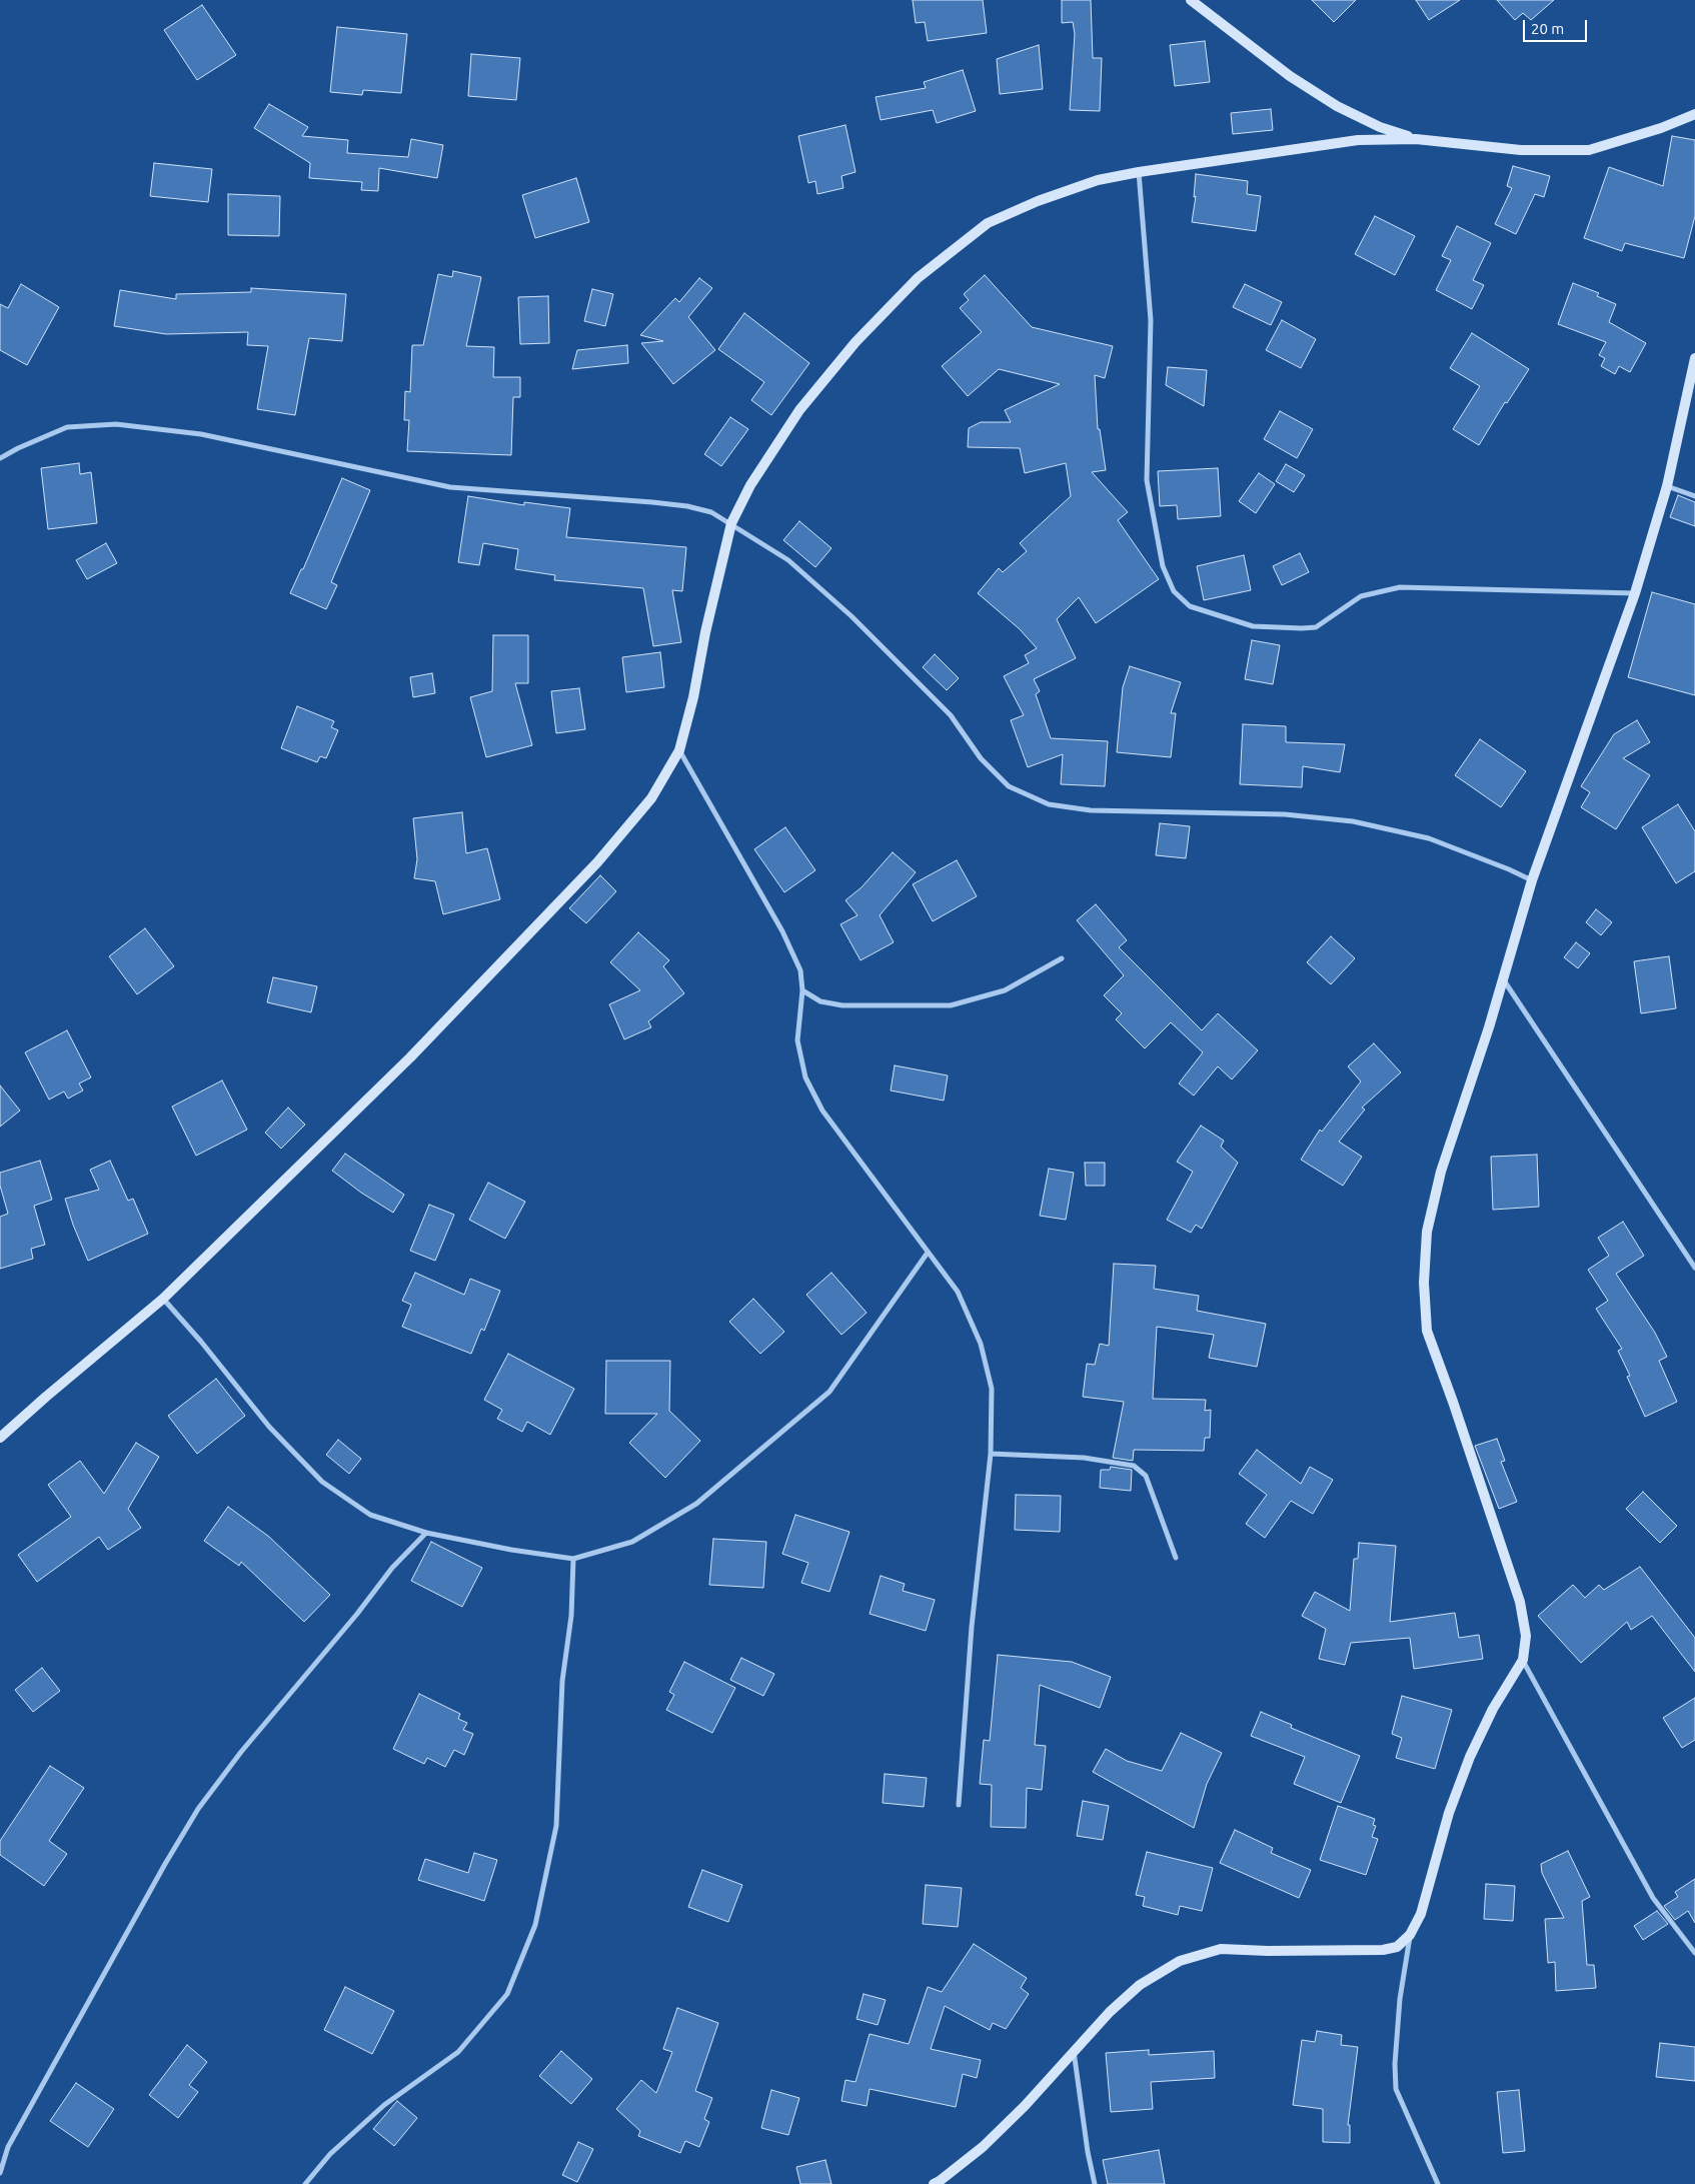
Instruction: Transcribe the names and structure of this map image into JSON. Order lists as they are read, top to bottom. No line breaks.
{"scale_bar":"20 m"}
